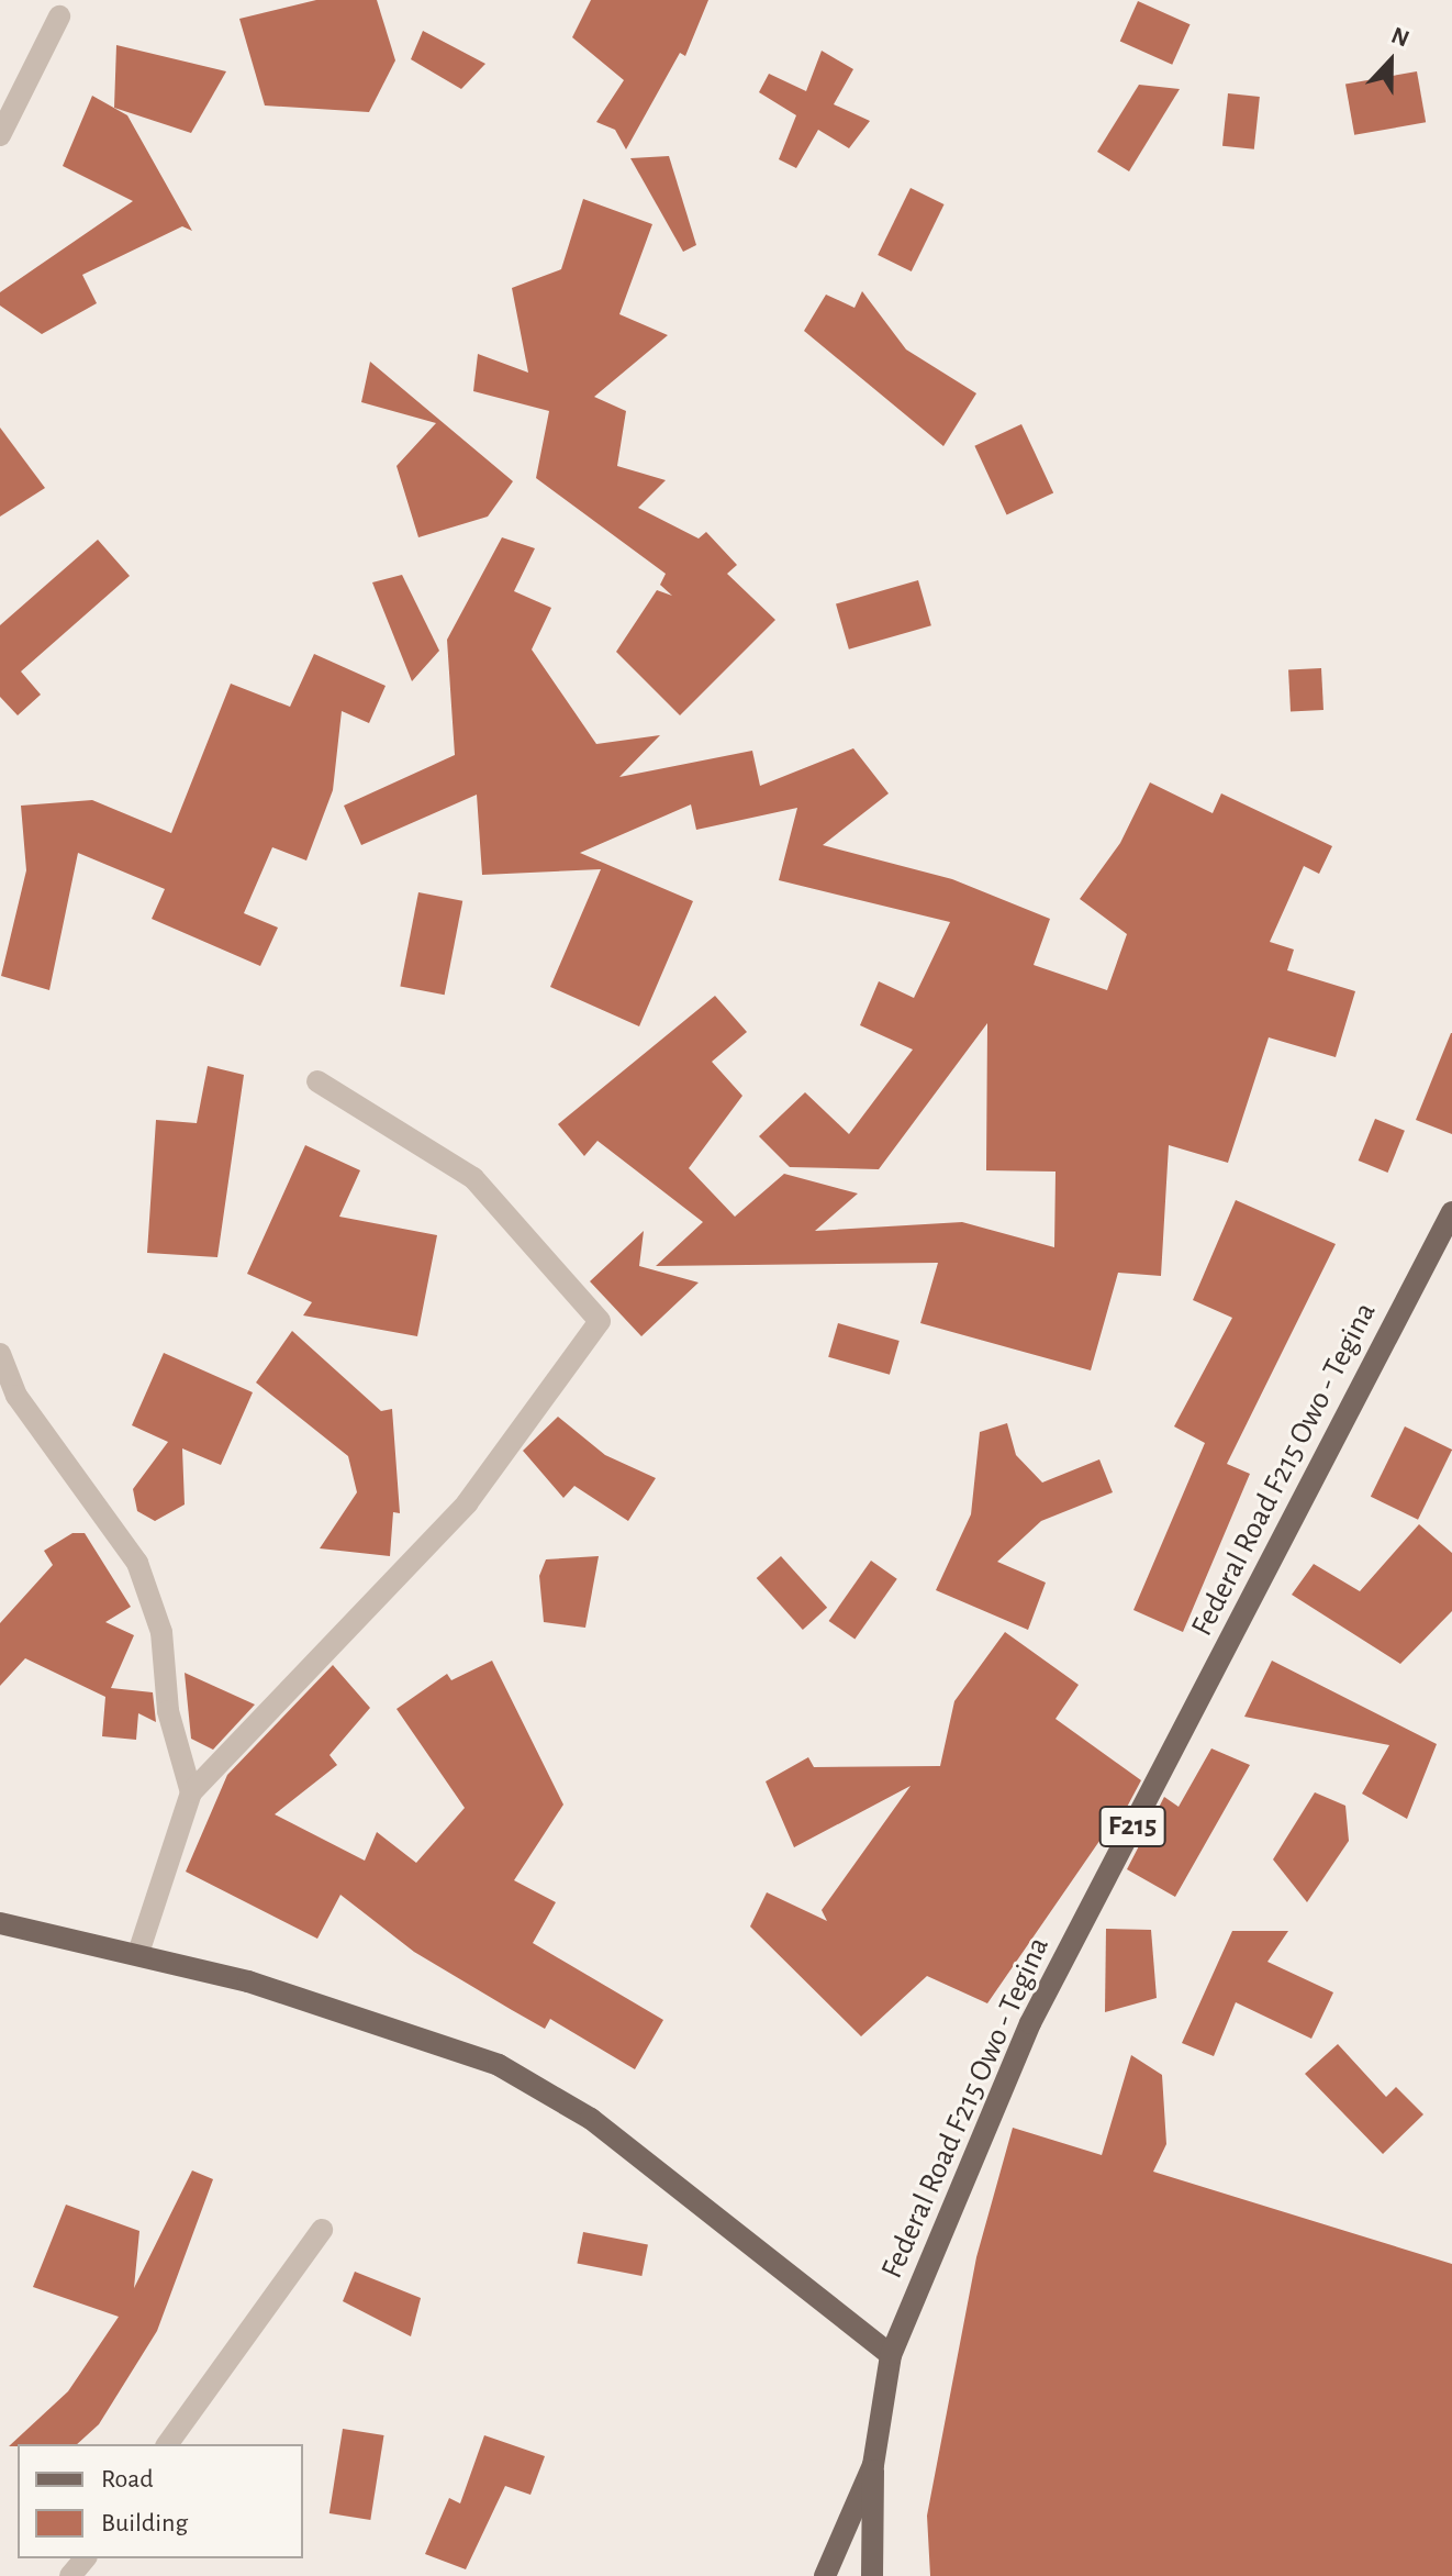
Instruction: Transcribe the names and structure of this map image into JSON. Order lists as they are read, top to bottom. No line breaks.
{"streets":{"main road":["Federal Road F215 Owo - Tegina","F215"]},"crossings":[["Federal Road F215 Owo - Tegina","F215"]],"legend":["Road","Building"],"north":"top"}
